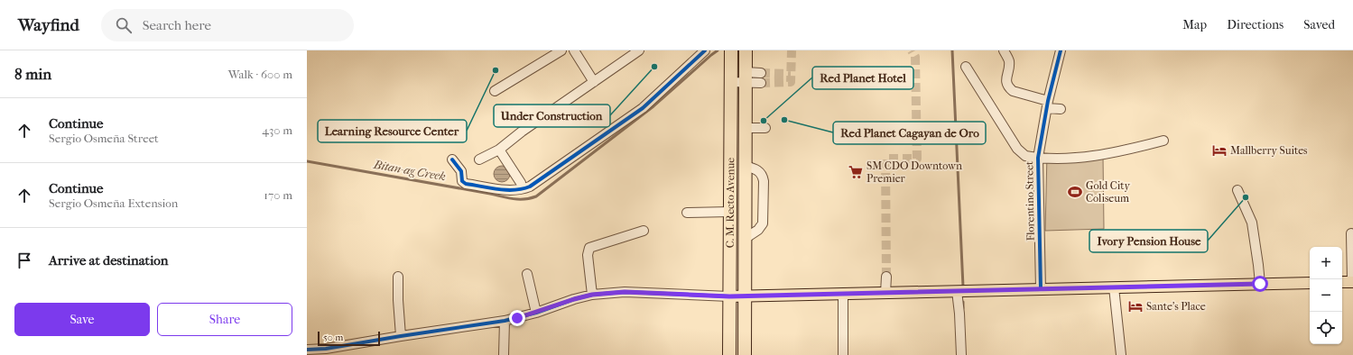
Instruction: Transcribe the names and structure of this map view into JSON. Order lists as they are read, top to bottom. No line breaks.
{"streets":{"highway":["C. M. Recto Avenue"],"street":["Florentino Street"]},"water":["Bitan-ag Creek"],"places":{"other":["Under Construction","Learning Resource Center","Red Planet Cagayan de Oro","Red Planet Hotel","Ivory Pension House"],"hotel":["Mallberry Suites","Sante's Place"],"supermarket":["SM CDO Downtown Premier"],"sports":["Gold City Coliseum"]},"scale_bar":"50 m","page":{"header":"Wayfind","search":"Search here","nav":["Map","Directions","Saved"],"heading":["8 min","Walk · 600 m"],"list":[["Continue","Sergio Osmeña Street","430 m"],["Continue","Sergio Osmeña Extension","170 m"],"Arrive at destination"],"map_buttons":["+","−"],"buttons":["Save","Share"],"scale":"50 m"}}
